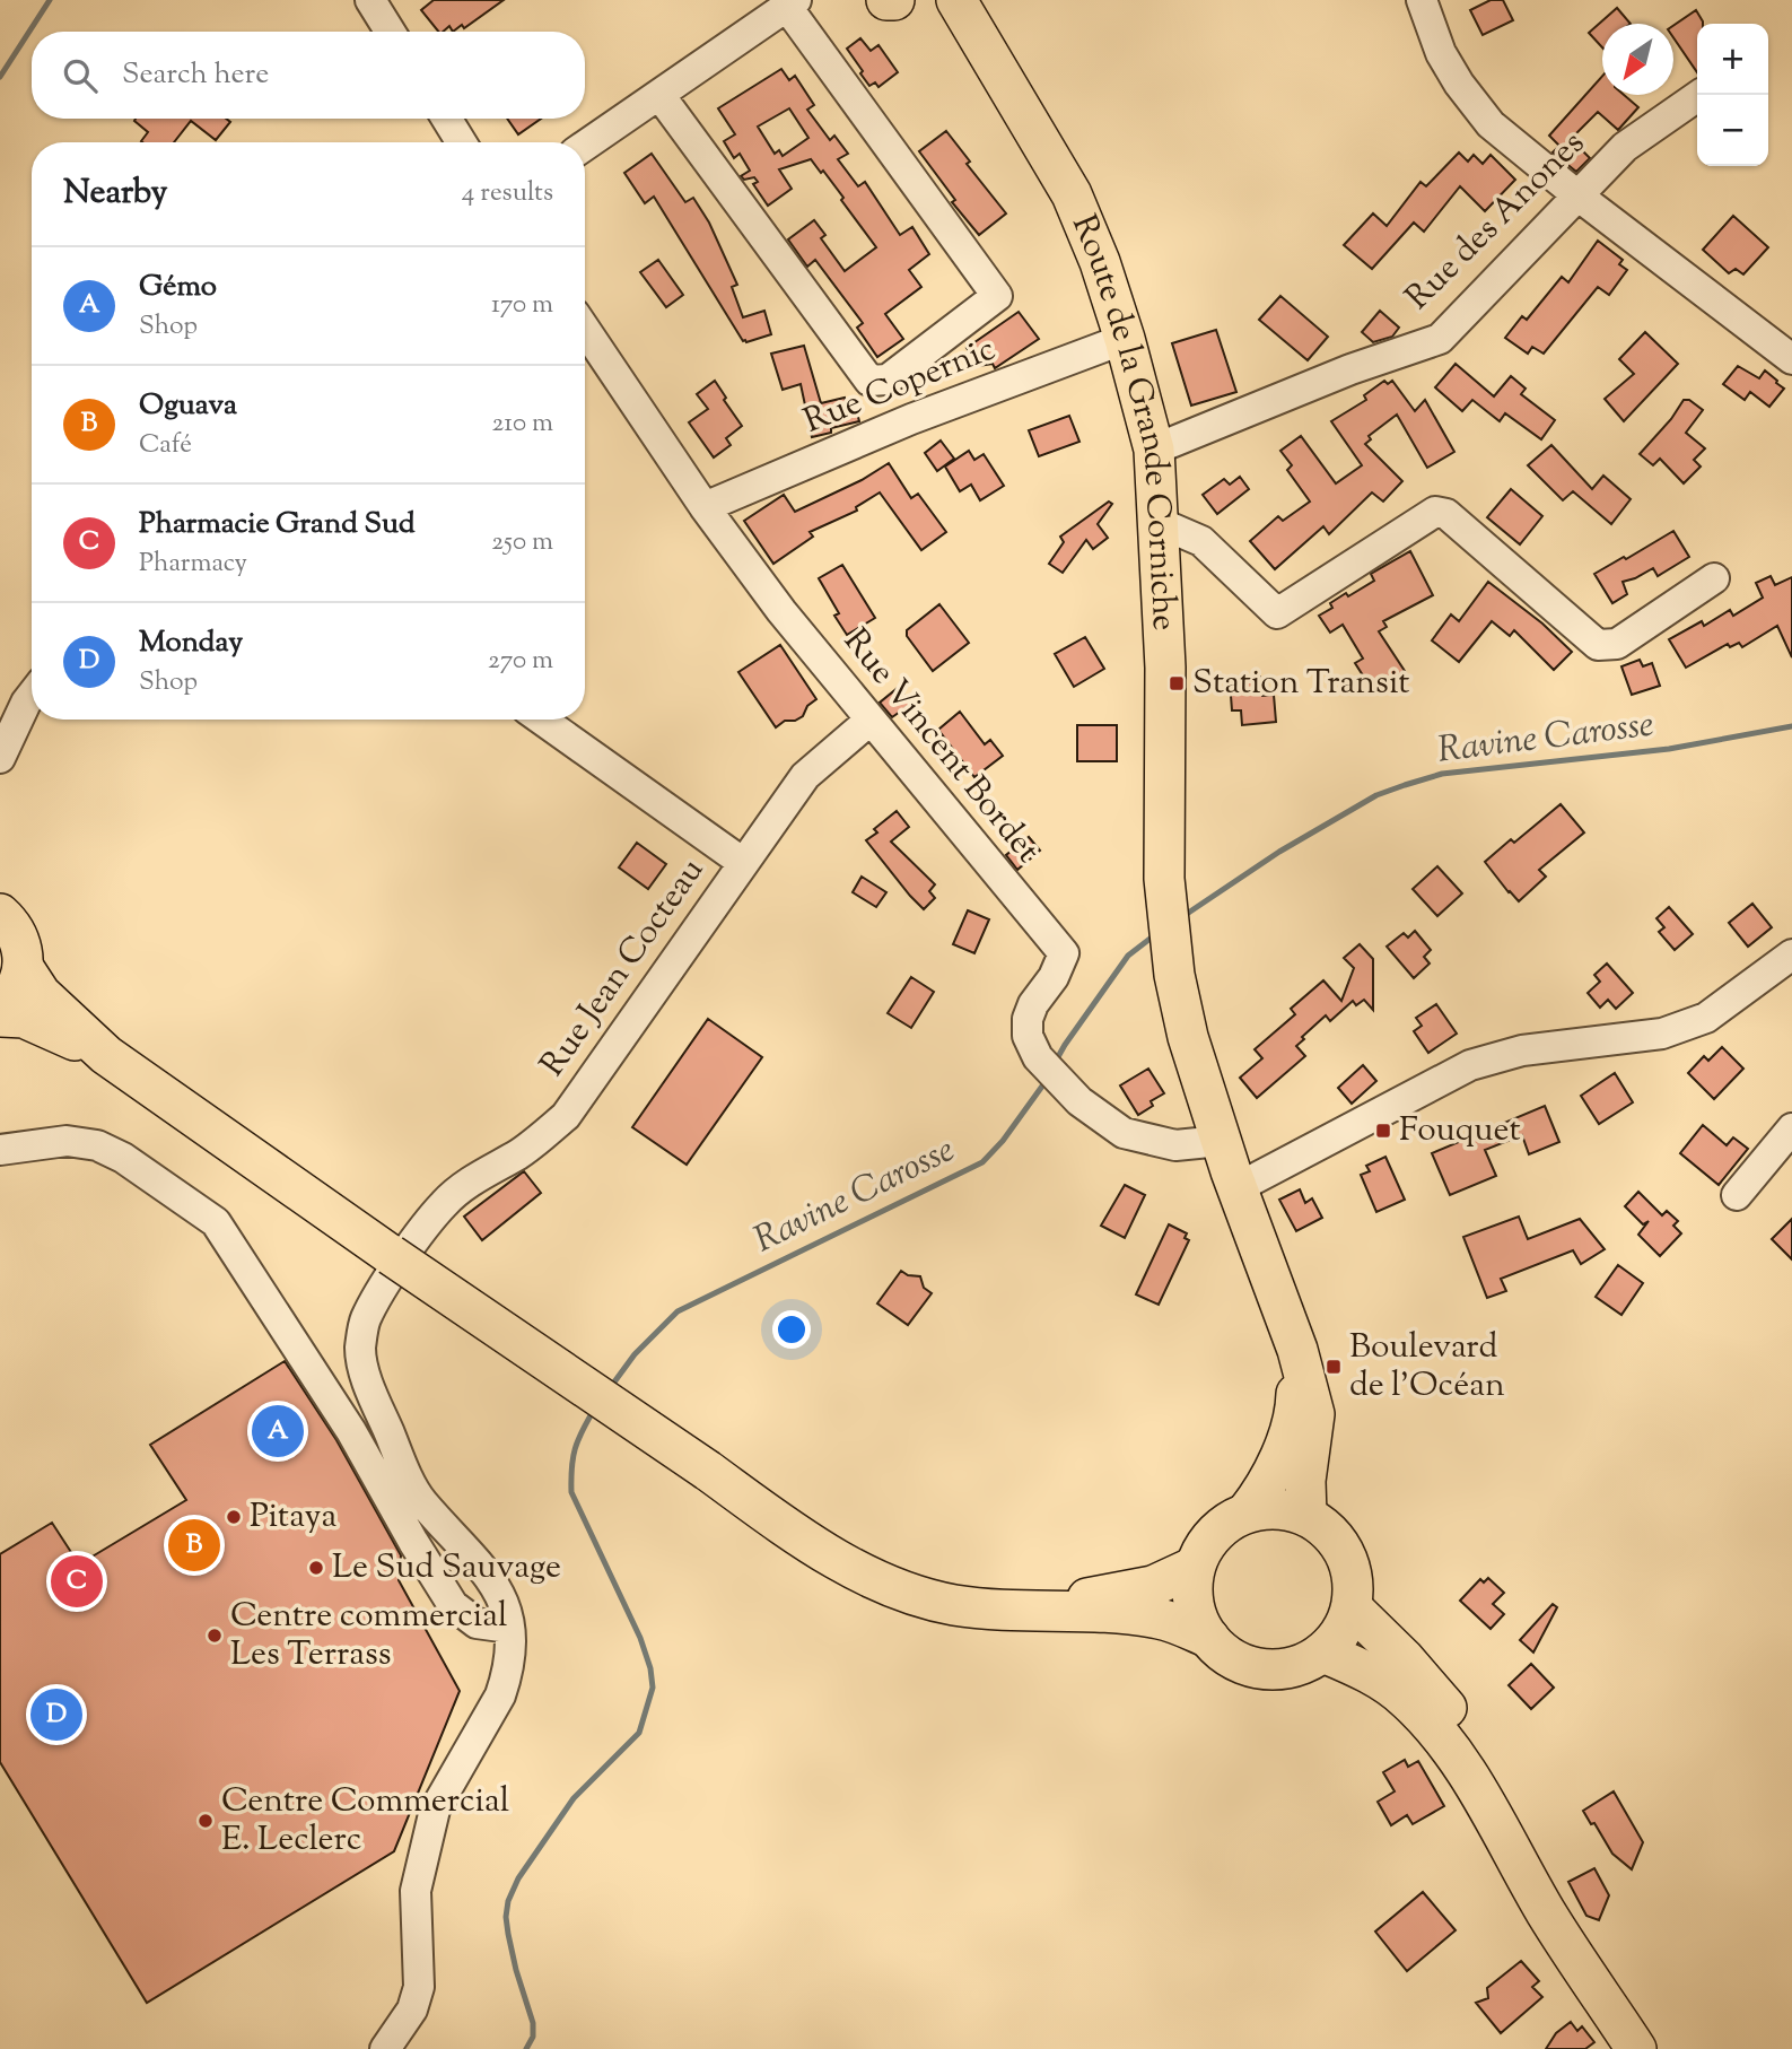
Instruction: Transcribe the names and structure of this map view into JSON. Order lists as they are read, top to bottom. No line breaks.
{"streets":{"main road":["Route de la Grande Corniche"],"street":["Rue des Anones","Rue Copernic","Rue Vincent Bordet","Rue Jean Cocteau"]},"crossings":[["Rue des Anones","Route de la Grande Corniche"],["Rue Copernic","Route de la Grande Corniche"],["Rue Copernic","Rue Vincent Bordet"],["Route de la Grande Corniche","Rue Vincent Bordet"],["Rue Vincent Bordet","Rue Jean Cocteau"]],"water":["Ravine Carosse"],"places":{"transit":["Station Transit","Fouquet","Boulevard de l'Océan"],"other":["Pitaya","Le Sud Sauvage","Centre commercial Les Terrass","Centre Commercial E. Leclerc"]},"north":"bottom left","page":{"map_buttons":["+","−"],"search":"Search here","heading":["Nearby","4 results"],"list":[{"mark":"A","name":"Gémo","note":"Shop","value":"170 m"},{"mark":"B","name":"Oguava","note":"Café","value":"210 m"},{"mark":"C","name":"Pharmacie Grand Sud","note":"Pharmacy","value":"250 m"},{"mark":"D","name":"Monday","note":"Shop","value":"270 m"}],"pins":["A","B","C","D"]}}
